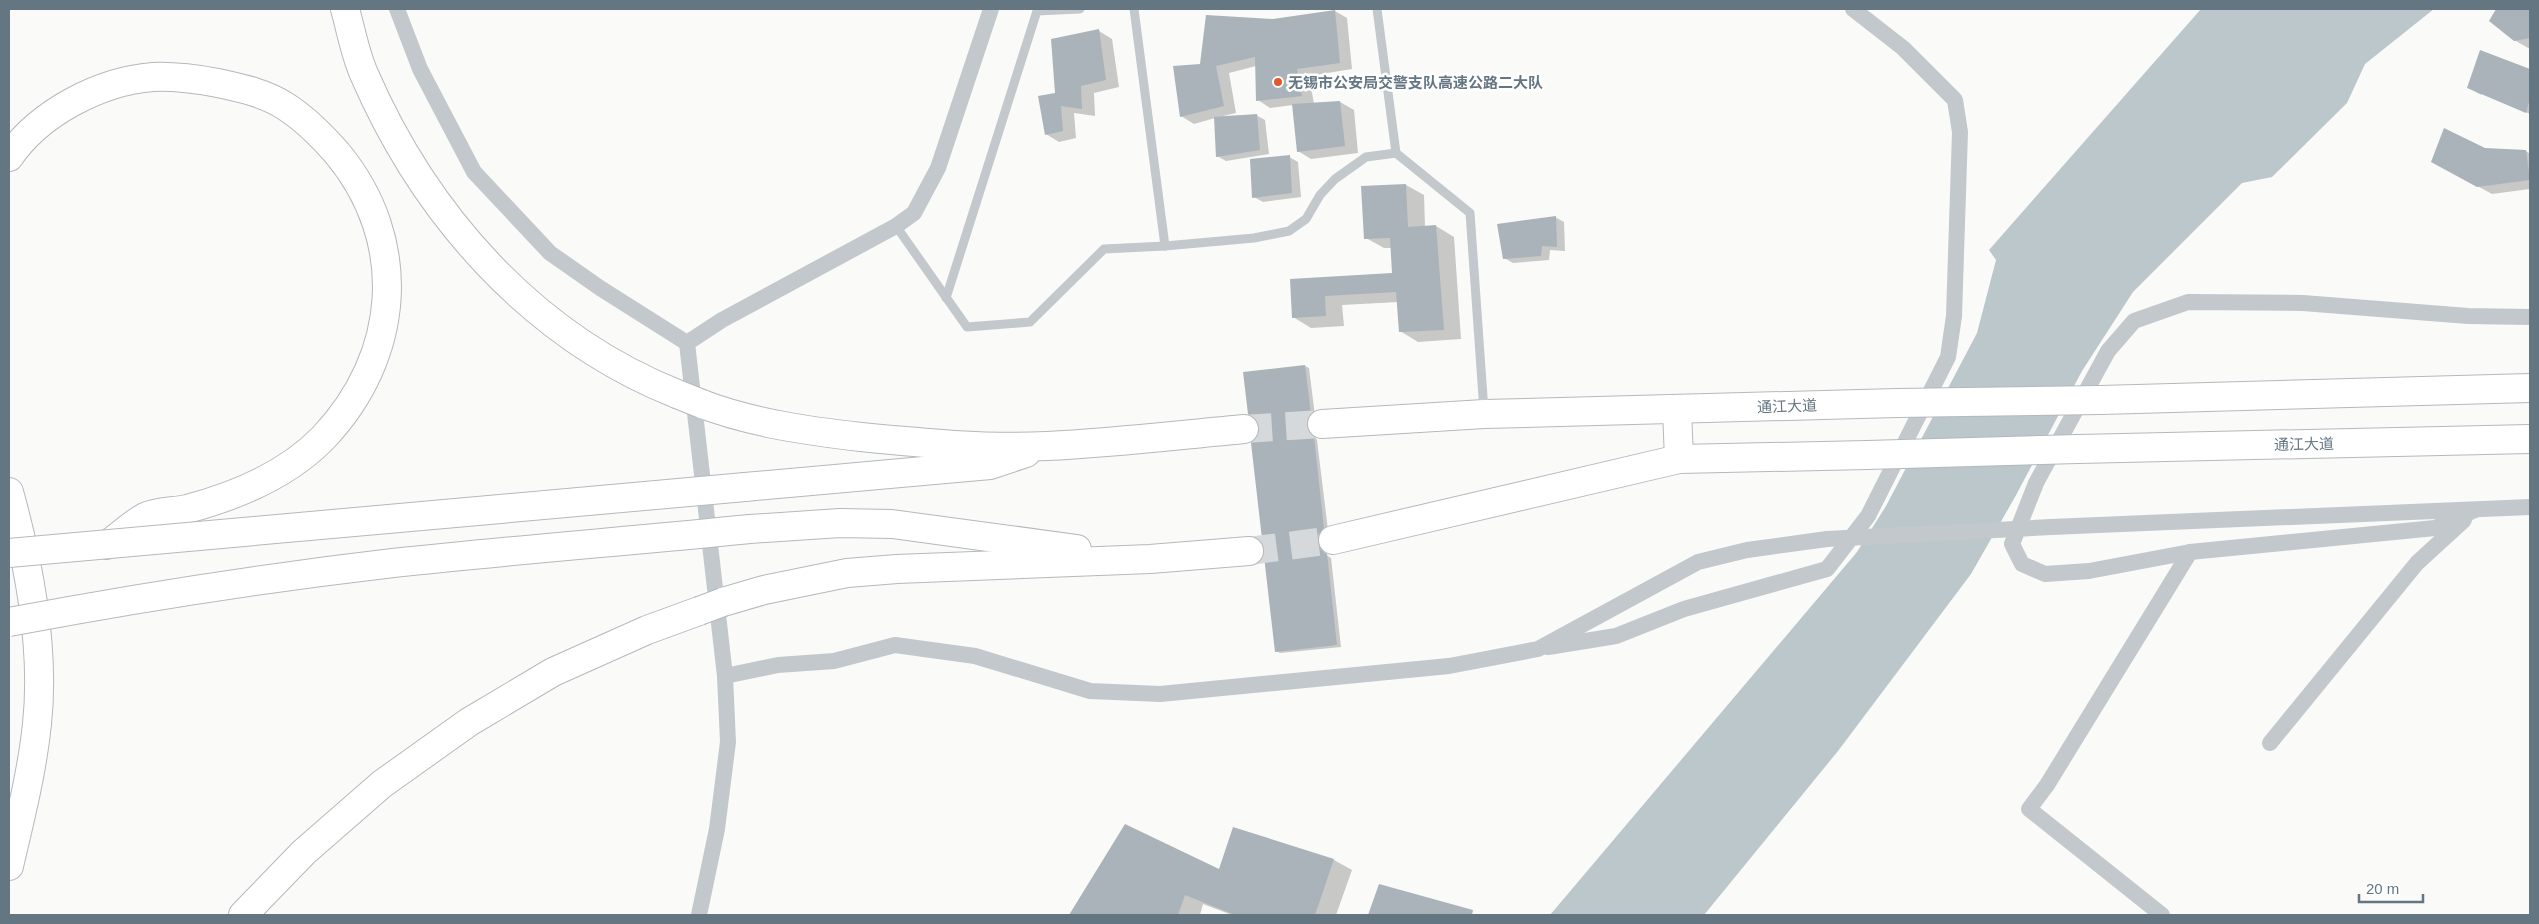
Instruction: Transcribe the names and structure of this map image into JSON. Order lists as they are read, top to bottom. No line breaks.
{"streets":{"highway":["通江大道"]},"places":["无锡市公安局交警支队高速公路二大队"],"scale_bar":"20 m"}
